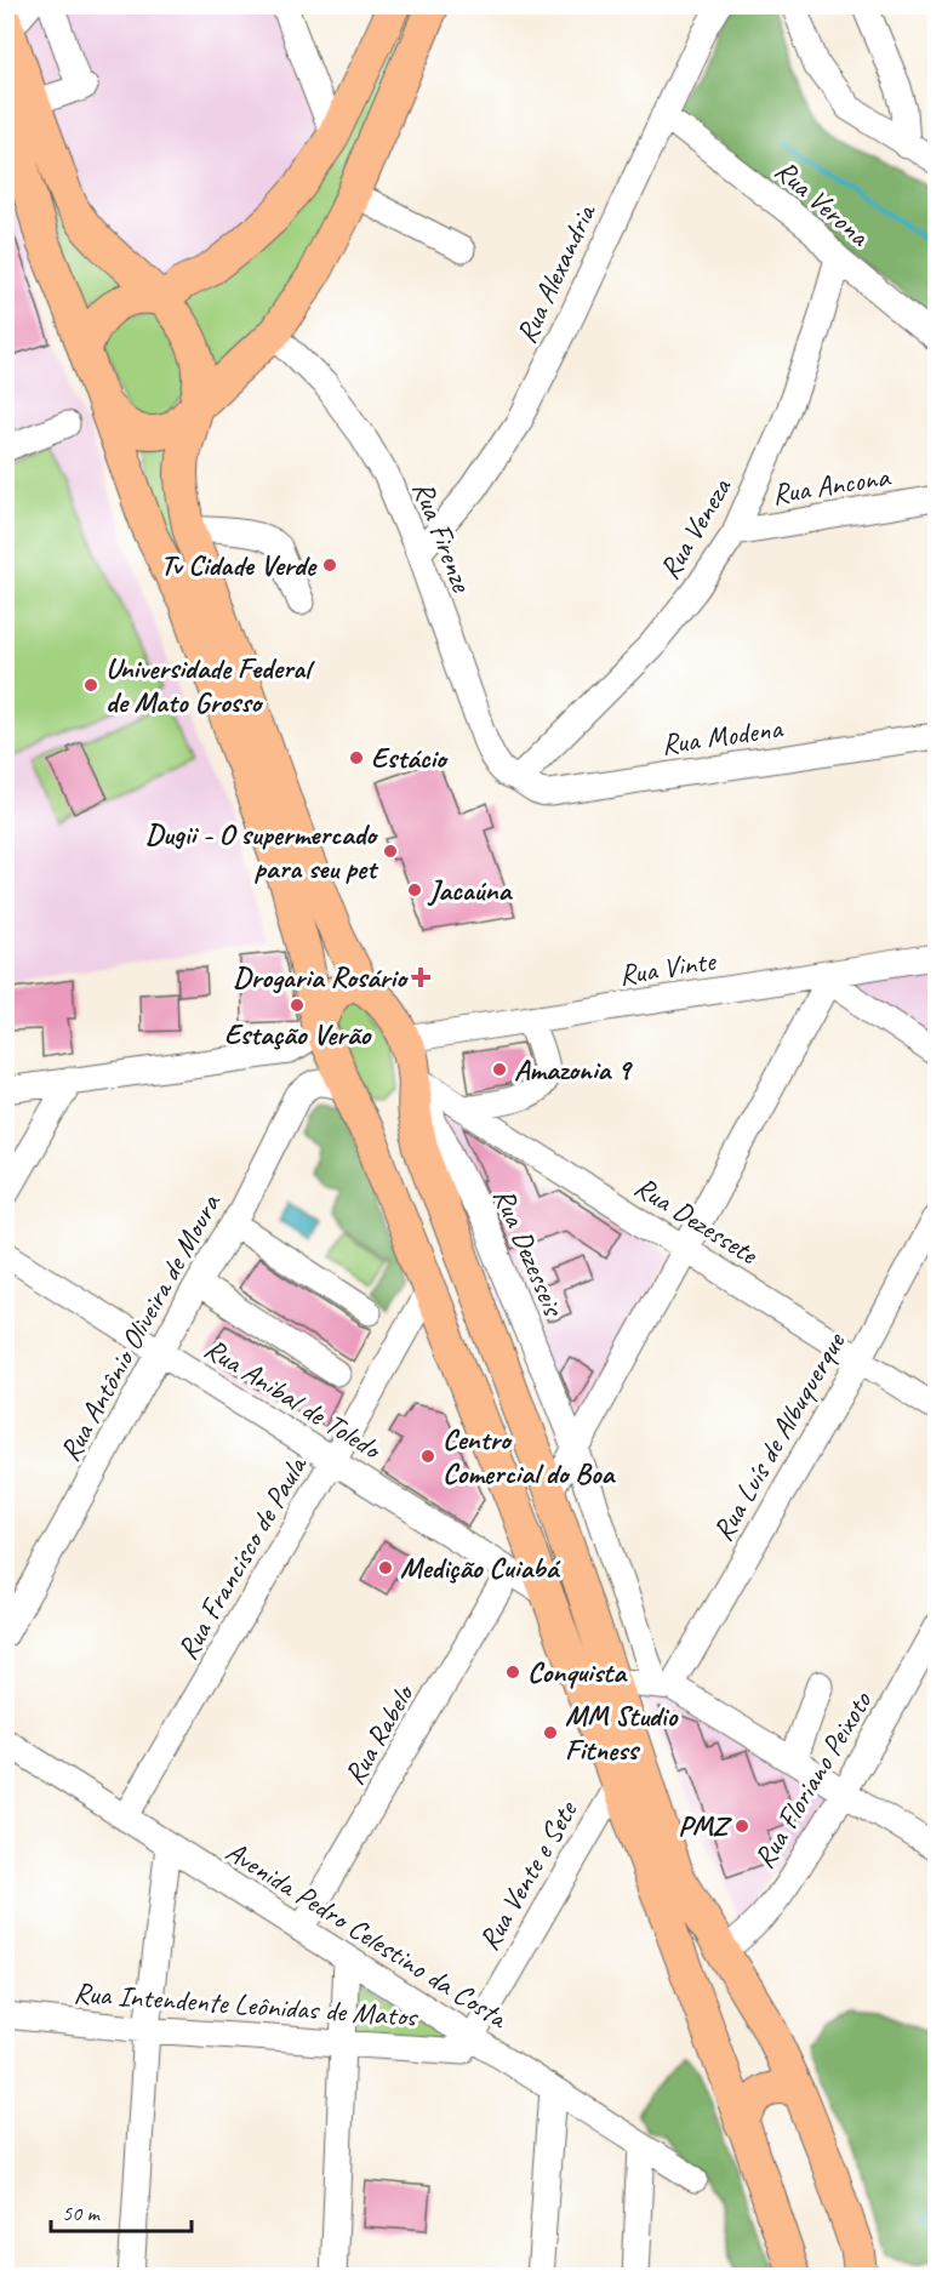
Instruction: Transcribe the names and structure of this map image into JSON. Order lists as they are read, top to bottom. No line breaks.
{"streets":{"street":["Rua Verona","Rua Alexandria","Rua Ancona","Rua Veneza","Rua Firenze","Rua Modena","Rua Vinte","Rua Dezessete","Rua Dezesseis","Rua Antônio Oliveira de Moura","Rua Anibal de Toledo","Rua Luís de Albuquerque","Rua Francisco de Paula","Rua Rabelo","Rua Floriano Peixoto","Rua Vente e Sete","Avenida Pedro Celestino da Costa","Rua Intendente Leônidas de Matos"]},"crossings":[["Rua Verona","Rua Alexandria"],["Rua Verona","Rua Veneza"],["Rua Alexandria","Rua Firenze"],["Rua Ancona","Rua Veneza"],["Rua Veneza","Rua Firenze"],["Rua Veneza","Rua Modena"],["Rua Firenze","Rua Modena"],["Rua Dezessete","Rua Dezesseis"],["Rua Dezessete","Rua Luís de Albuquerque"],["Rua Dezesseis","Rua Luís de Albuquerque"],["Rua Antônio Oliveira de Moura","Rua Anibal de Toledo"],["Rua Anibal de Toledo","Rua Francisco de Paula"],["Rua Anibal de Toledo","Rua Rabelo"],["Rua Francisco de Paula","Avenida Pedro Celestino da Costa"],["Rua Rabelo","Avenida Pedro Celestino da Costa"],["Rua Vente e Sete","Avenida Pedro Celestino da Costa"],["Rua Vente e Sete","Rua Intendente Leônidas de Matos"],["Avenida Pedro Celestino da Costa","Rua Intendente Leônidas de Matos"]],"places":{"other":["Tv Cidade Verde","Universidade Federal de Mato Grosso","Estácio","Dugii - O supermercado para seu pet","Jacaúna","Estação Verão","Amazonia 9","Centro Comercial do Boa","Medição Cuiabá","Conquista","MM Studio Fitness","PMZ"],"health":["Drogaria Rosário"]},"scale_bar":"50 m"}
